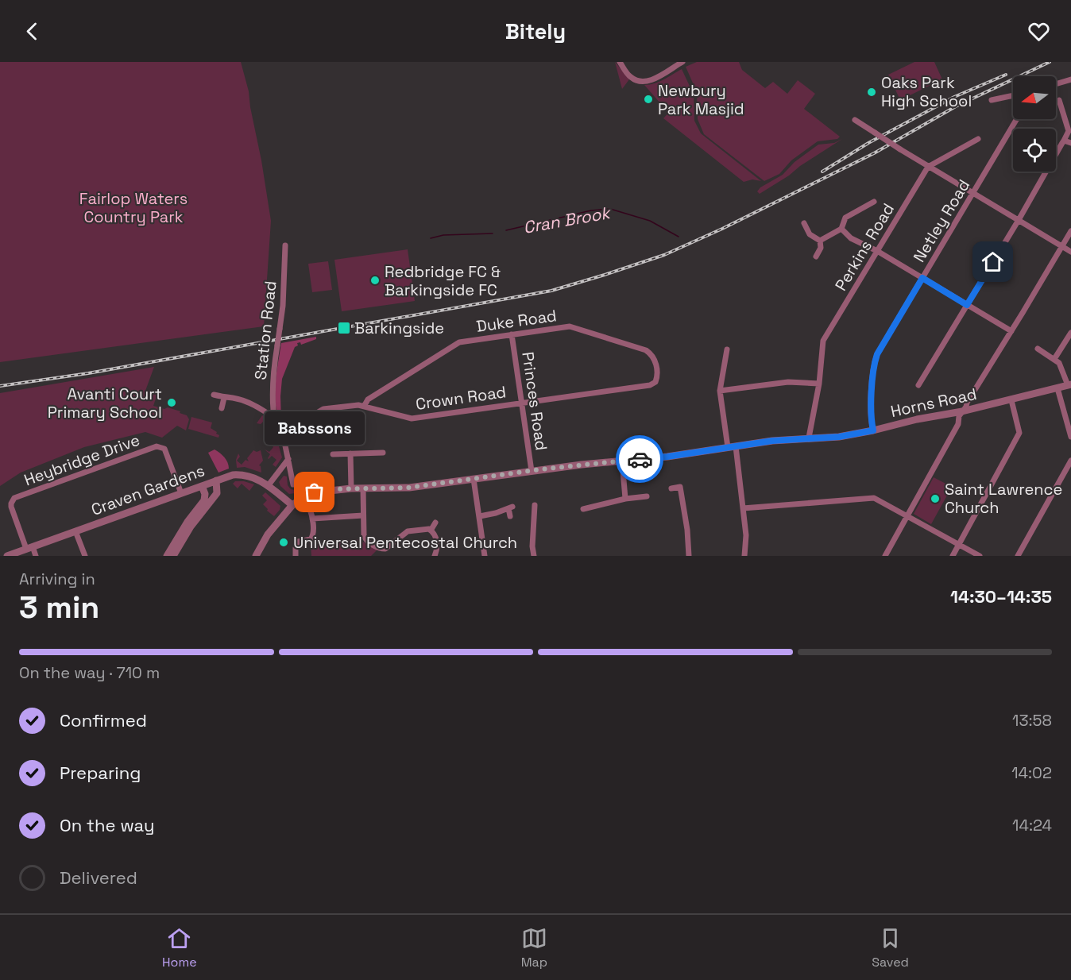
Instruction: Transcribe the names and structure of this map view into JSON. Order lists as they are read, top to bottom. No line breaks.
{"streets":{"street":["Netley Road","Perkins Road","Duke Road","Station Road","Crown Road","Princes Road","Horns Road","Heybridge Drive","Craven Gardens"]},"crossings":[["Netley Road","Horns Road"],["Duke Road","Crown Road"],["Duke Road","Princes Road"],["Crown Road","Princes Road"],["Princes Road","Horns Road"],["Horns Road","Craven Gardens"],["Heybridge Drive","Craven Gardens"]],"water":["Cran Brook"],"parks":["Fairlop Waters Country Park"],"places":{"other":["Oaks Park High School","Newbury Park Masjid","Redbridge FC & Barkingside FC","Avanti Court Primary School","Babssons","Saint Lawrence Church","Universal Pentecostal Church"],"transit":["Barkingside"]},"north":"left","page":{"header":"Bitely","bubble":"Babssons","heading":["3 min","Arriving in","14:30–14:35"],"bar":"On the way · 710 m","list":[["Confirmed","13:58"],["Preparing","14:02"],["On the way","14:24"],"Delivered"],"tabs":["Home","Map","Saved"]}}
